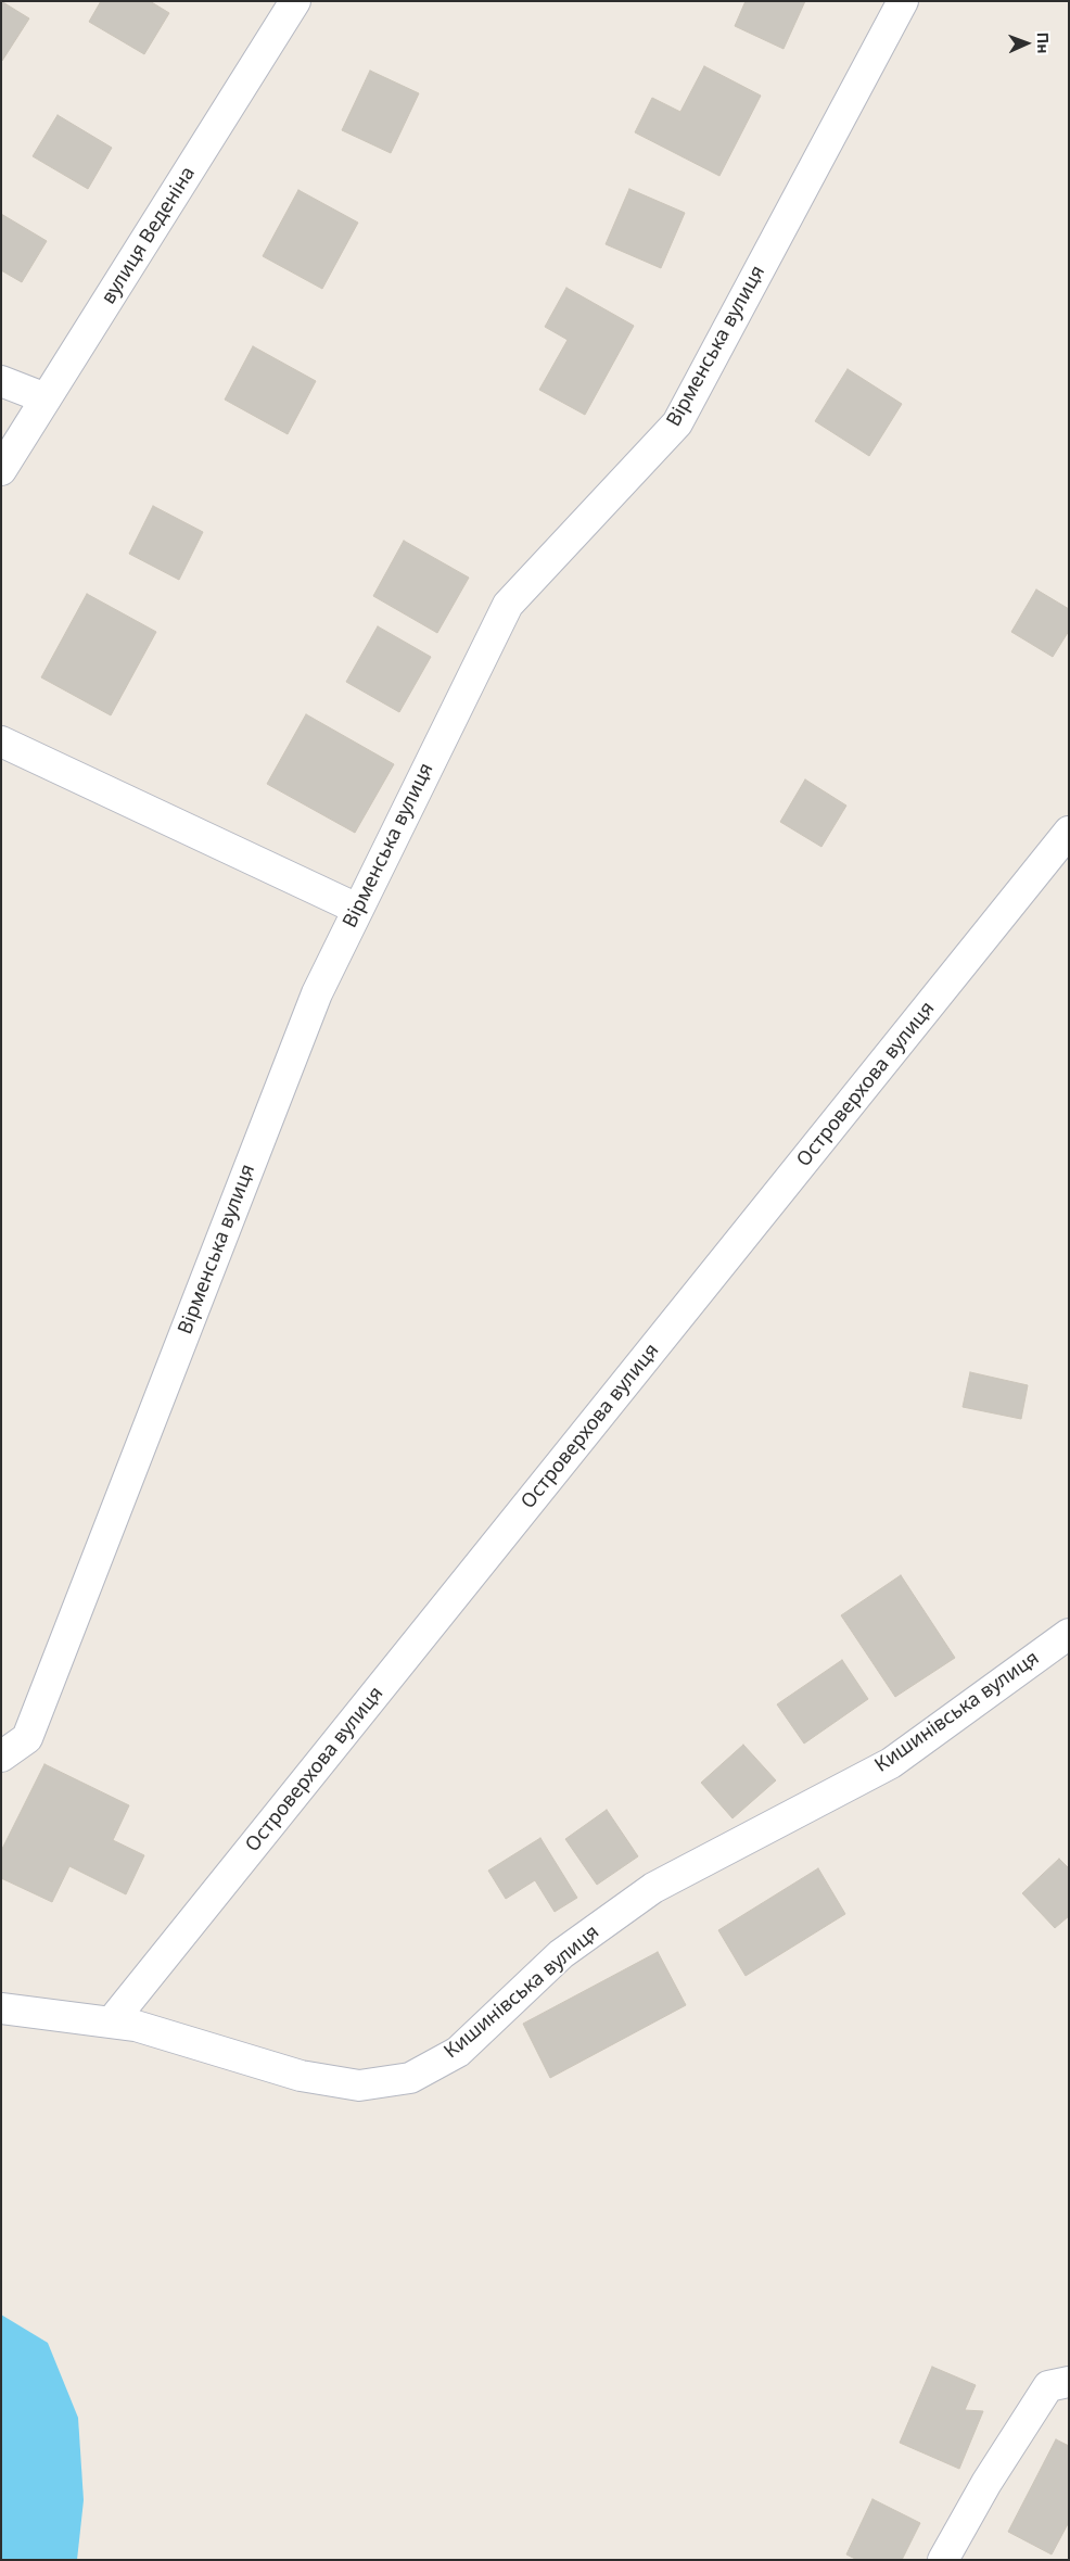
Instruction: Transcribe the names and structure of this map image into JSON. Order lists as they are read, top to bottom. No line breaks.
{"streets":{"street":["вулиця Веденіна","Вірменська вулиця","Островерхова вулиця","Кишинівська вулиця"]},"crossings":[["Островерхова вулиця","Кишинівська вулиця"]],"north":"right"}
